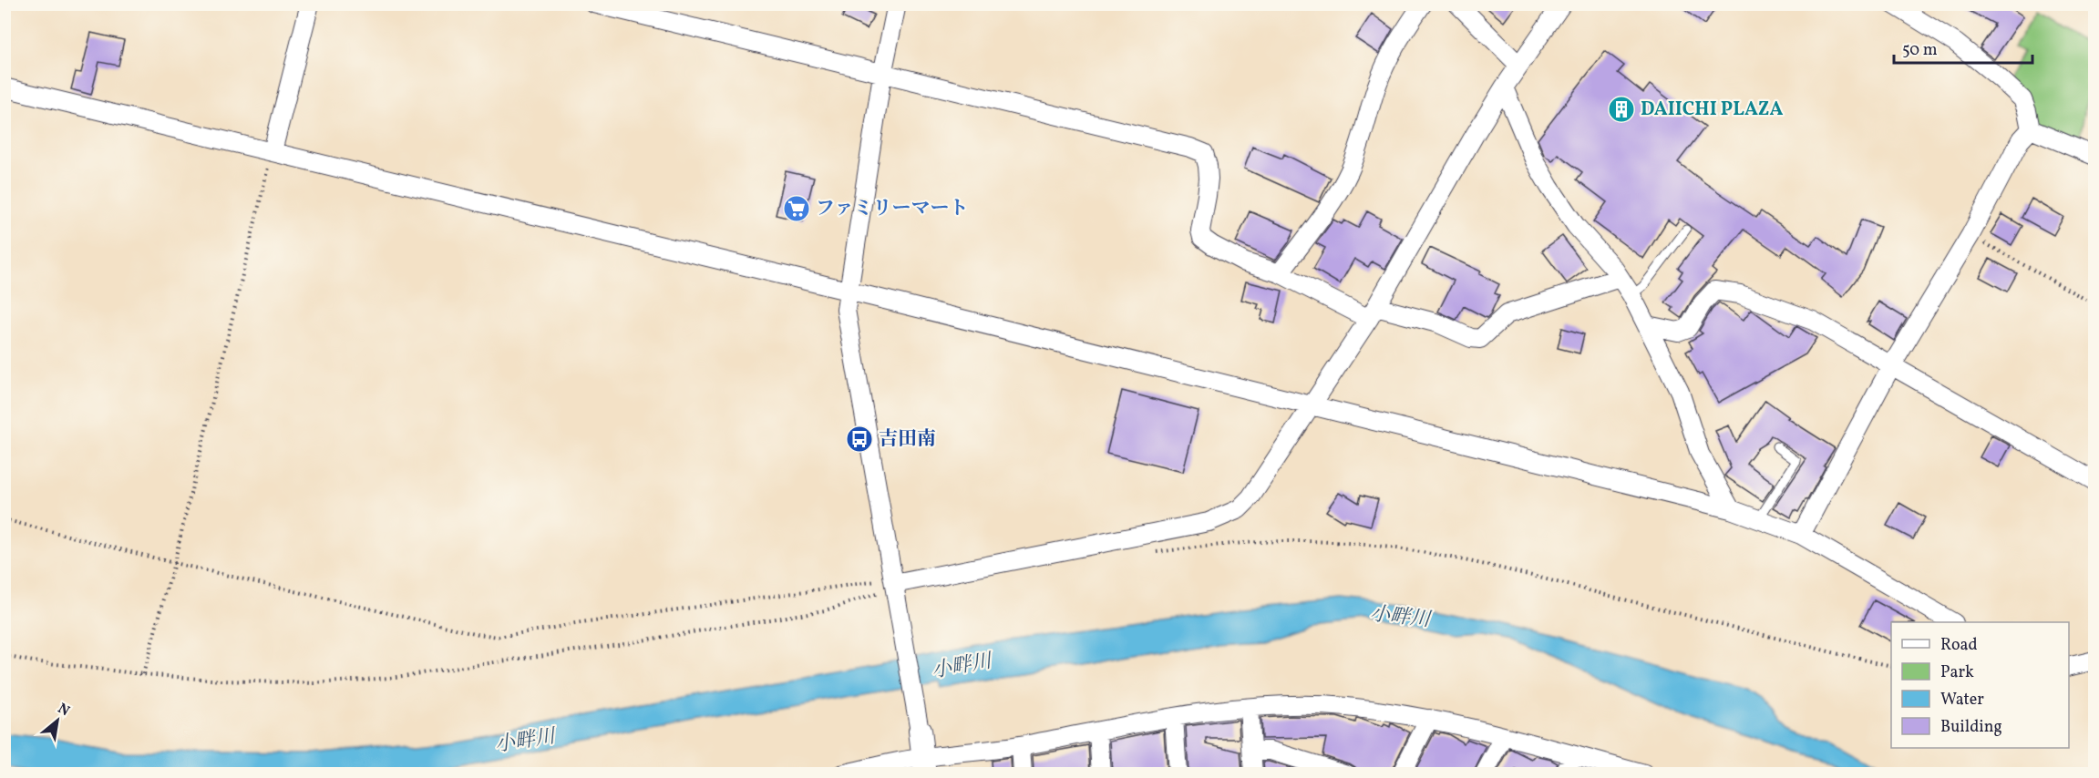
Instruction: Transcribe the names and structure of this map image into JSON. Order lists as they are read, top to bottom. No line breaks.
{"water":["小畔川"],"places":{"building":["DAIICHI PLAZA"],"supermarket":["ファミリーマート"],"bus stop":["吉田南"]},"legend":["Road","Park","Water","Building"],"scale_bar":"50 m","north":"top right"}
